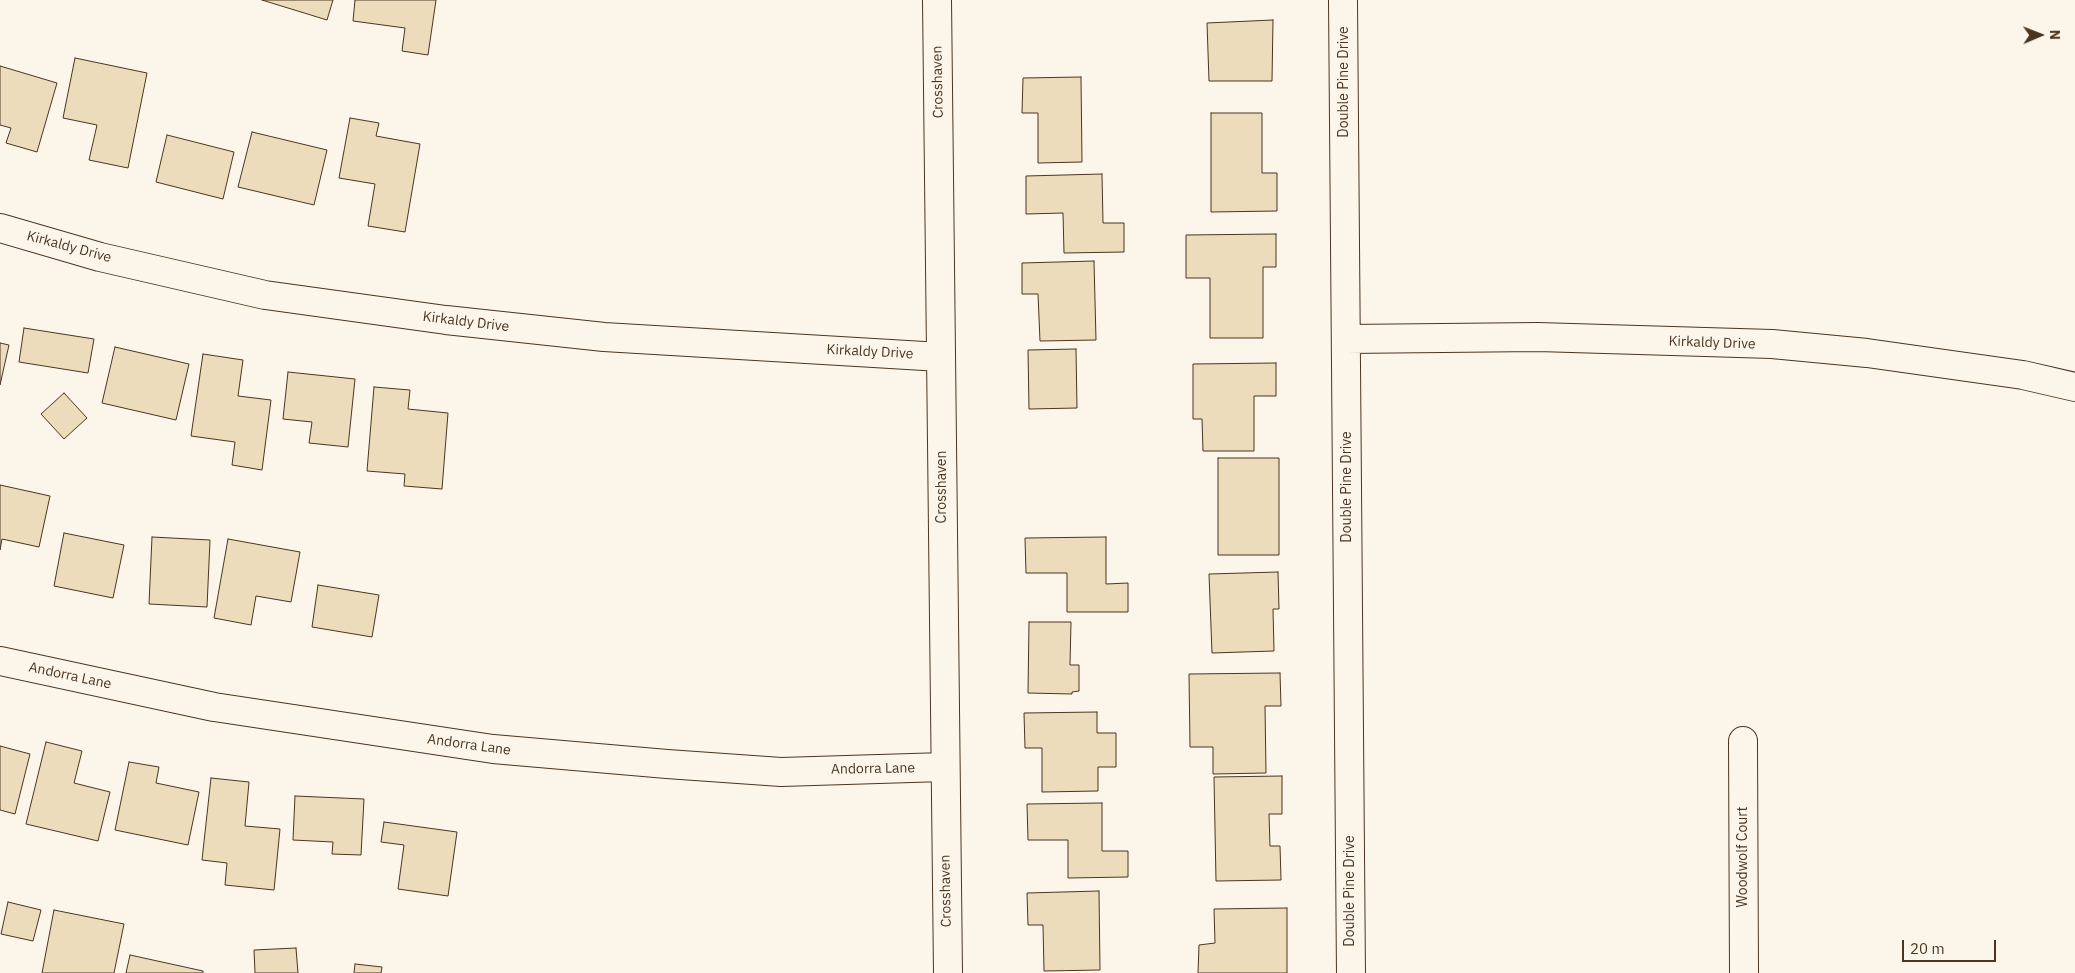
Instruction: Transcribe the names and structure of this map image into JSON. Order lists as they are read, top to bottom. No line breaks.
{"streets":{"street":["Crosshaven","Double Pine Drive","Kirkaldy Drive","Andorra Lane","Woodwolf Court"]},"crossings":[["Crosshaven","Kirkaldy Drive"],["Crosshaven","Andorra Lane"],["Double Pine Drive","Kirkaldy Drive"]],"scale_bar":"20 m","north":"right"}
